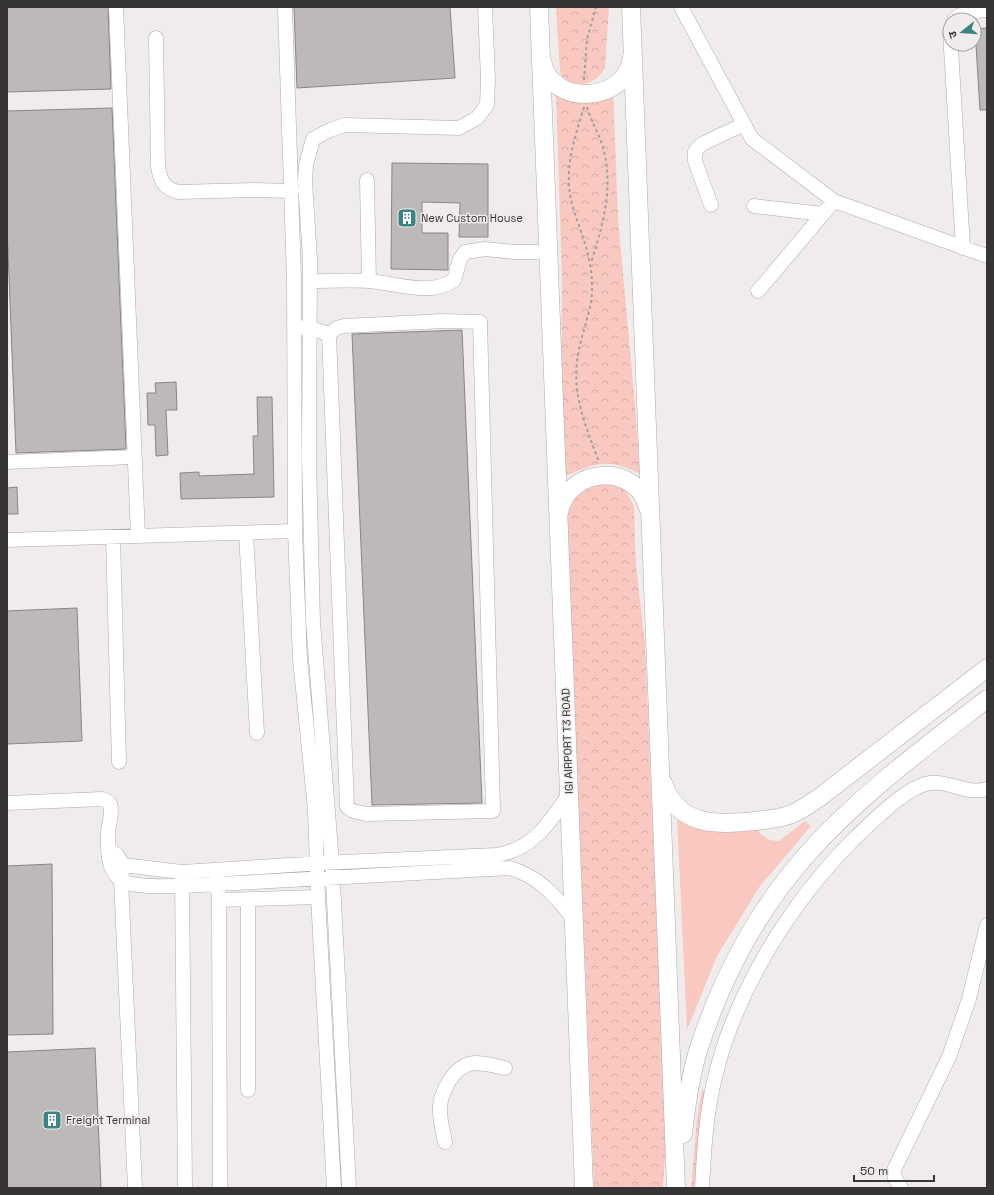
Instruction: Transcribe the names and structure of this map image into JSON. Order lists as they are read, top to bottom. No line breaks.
{"streets":{"main road":["IGI AIRPORT T3 ROAD"]},"places":{"building":["New Custom House","Freight Terminal"]},"scale_bar":"50 m","north":"left"}
